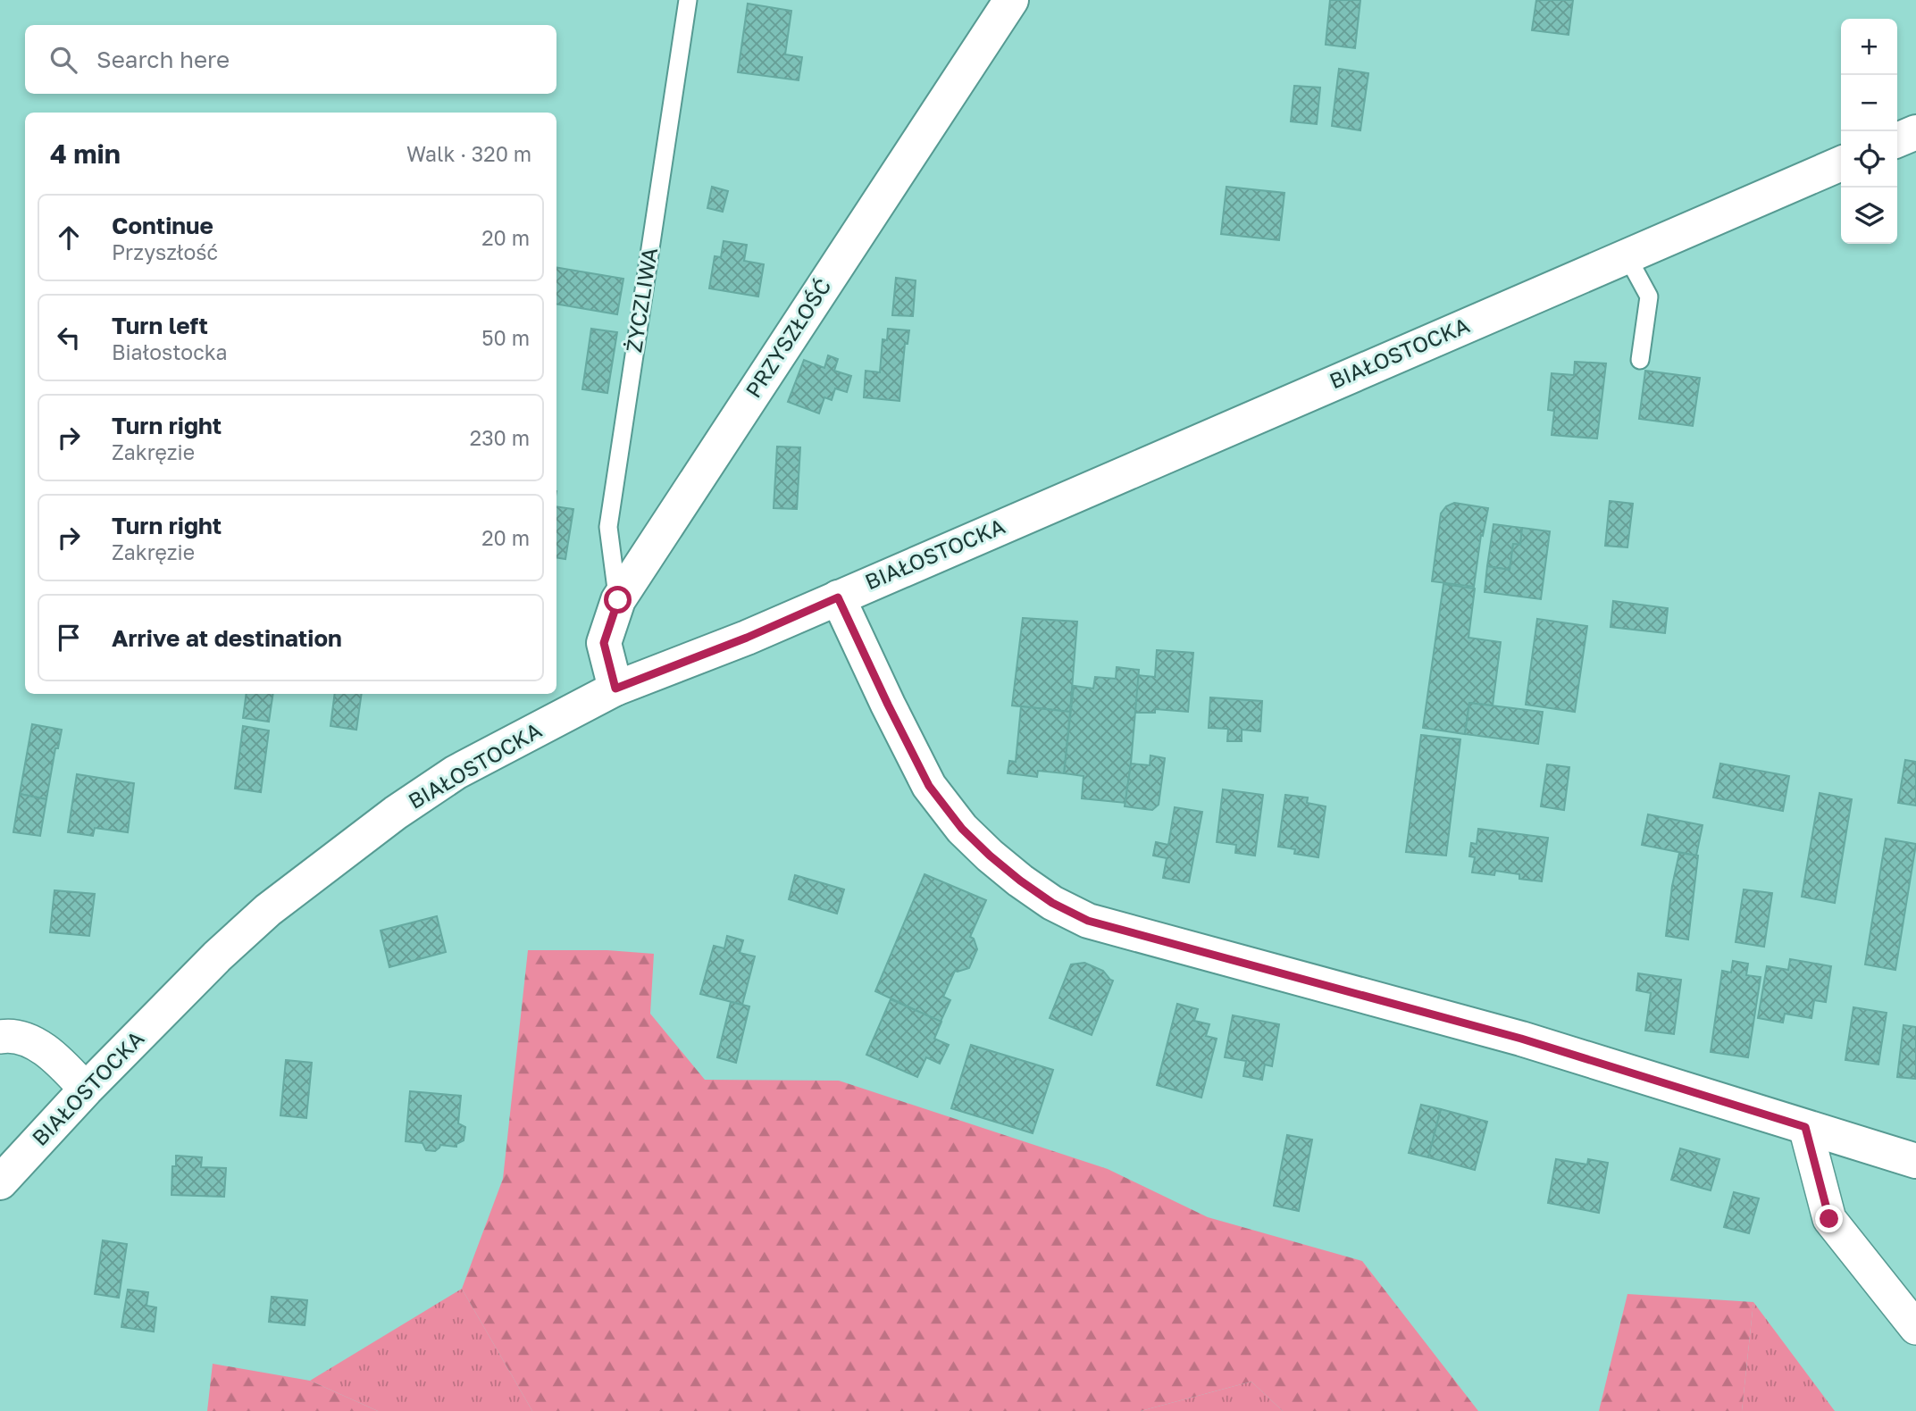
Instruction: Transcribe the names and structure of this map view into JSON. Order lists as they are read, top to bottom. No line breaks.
{"streets":{"main road":["PRZYSZŁOŚĆ","BIAŁOSTOCKA"],"lane":["ŻYCZLIWA"]},"crossings":[["ŻYCZLIWA","PRZYSZŁOŚĆ"],["PRZYSZŁOŚĆ","BIAŁOSTOCKA"]],"page":{"map_buttons":["+","−"],"search":"Search here","heading":["4 min","Walk · 320 m"],"list":[["Continue","Przyszłość","20 m"],["Turn left","Białostocka","50 m"],["Turn right","Zakręzie","230 m"],["Turn right","Zakręzie","20 m"],"Arrive at destination"]}}
